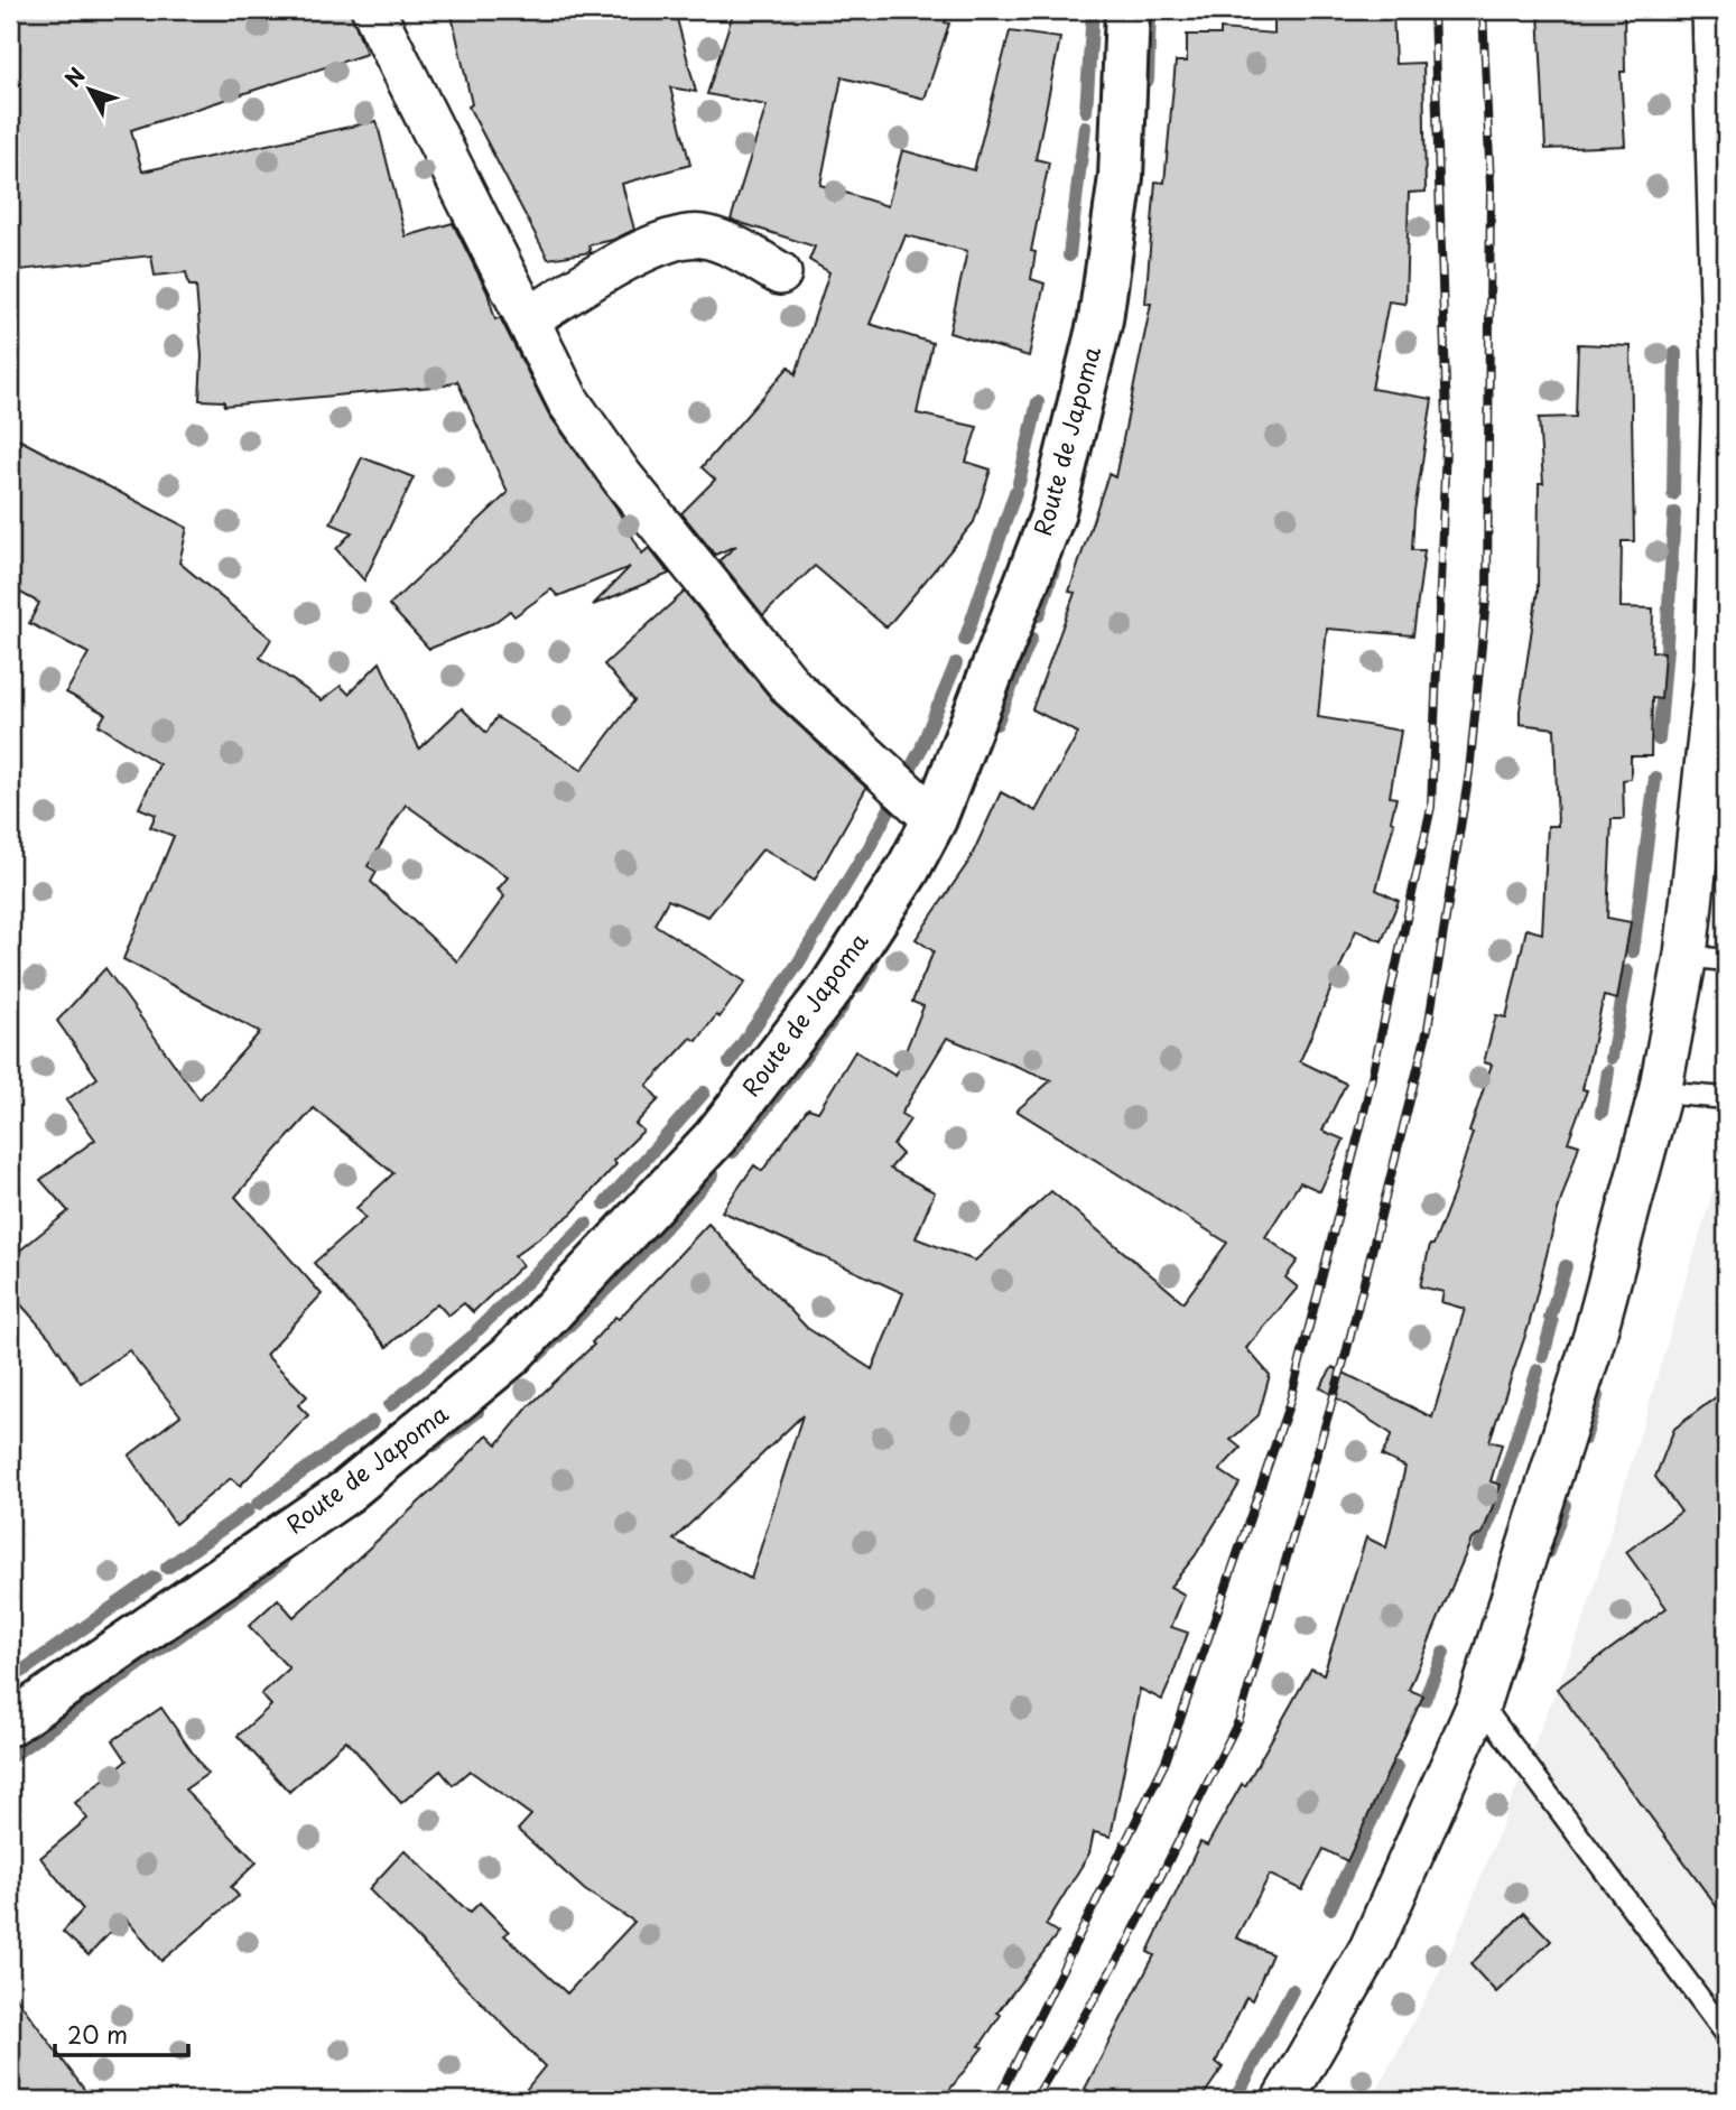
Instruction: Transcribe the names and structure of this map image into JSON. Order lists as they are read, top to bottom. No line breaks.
{"streets":{"main road":["Route de Japoma"]},"scale_bar":"20 m","north":"top left"}
